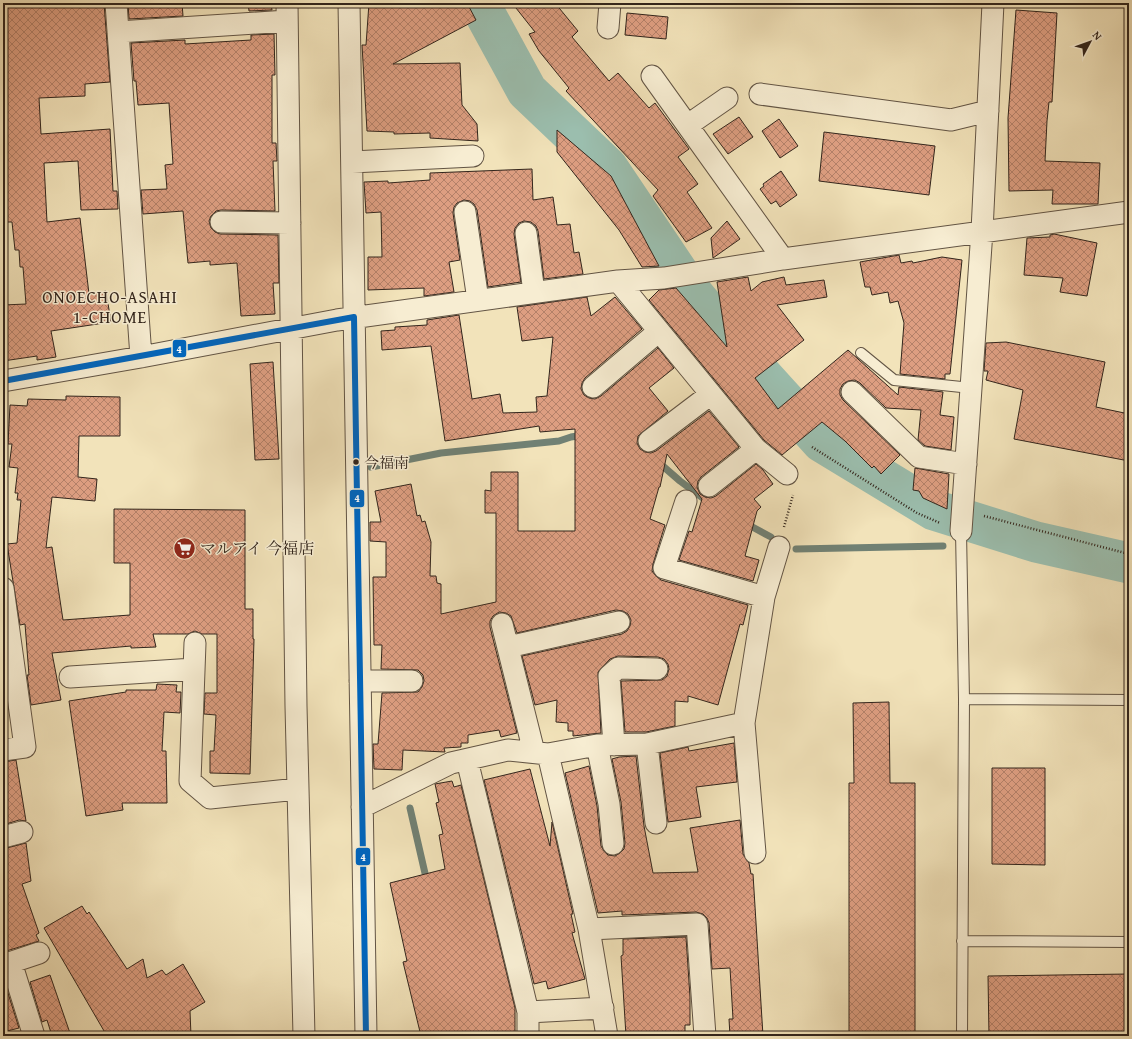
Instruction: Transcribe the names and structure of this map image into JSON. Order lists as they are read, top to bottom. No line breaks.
{"districts":["ONOECHO-ASAHI 1-CHOME"],"places":{"other":["今福南"],"supermarket":["マルアイ 今福店"]},"lines":["transit line 4"],"north":"top right"}
